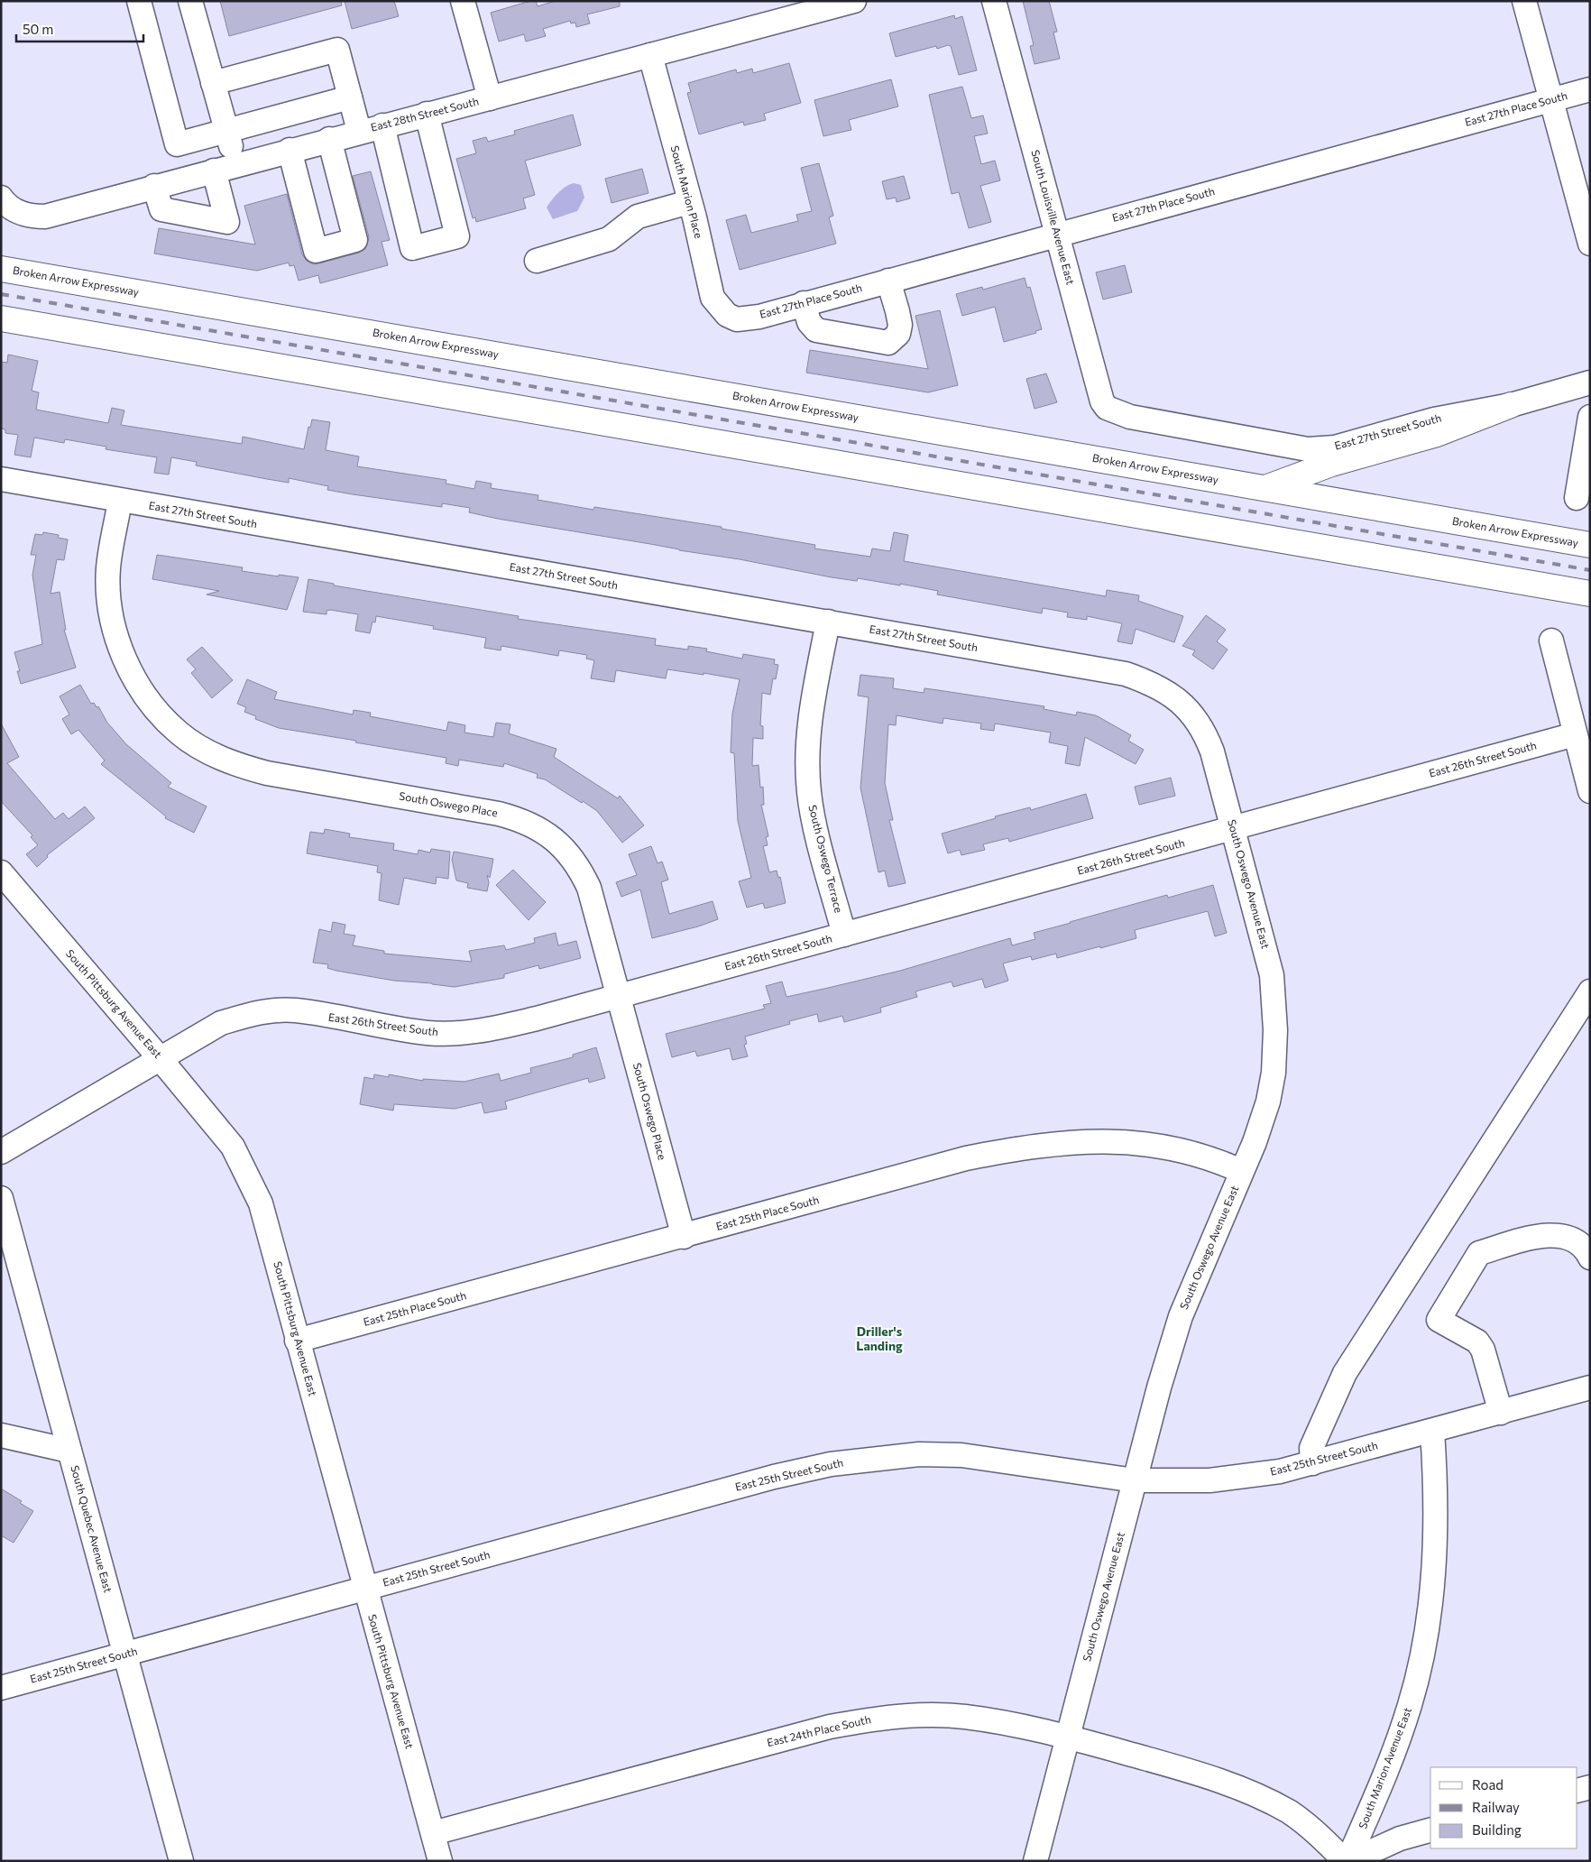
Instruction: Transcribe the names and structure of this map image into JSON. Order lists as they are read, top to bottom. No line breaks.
{"streets":{"highway":["Broken Arrow Expressway"],"street":["East 27th Place South","East 28th Street South","South Marion Place","South Louisville Avenue East","East 27th Street South","East 26th Street South","South Oswego Place","South Oswego Terrace","South Oswego Avenue East","South Pittsburg Avenue East","East 25th Place South","East 25th Street South","South Quebec Avenue East","East 24th Place South","South Marion Avenue East"]},"crossings":[["East 27th Place South","South Marion Place"],["East 27th Place South","South Louisville Avenue East"],["East 28th Street South","South Marion Place"],["South Louisville Avenue East","East 27th Street South"],["East 27th Street South","South Oswego Place"],["East 27th Street South","South Oswego Terrace"],["East 27th Street South","South Oswego Avenue East"],["East 26th Street South","South Oswego Place"],["East 26th Street South","South Oswego Terrace"],["East 26th Street South","South Oswego Avenue East"],["East 26th Street South","South Pittsburg Avenue East"],["South Oswego Place","East 25th Place South"],["South Oswego Avenue East","East 25th Place South"],["South Oswego Avenue East","East 25th Street South"],["South Oswego Avenue East","East 24th Place South"],["South Pittsburg Avenue East","East 25th Place South"],["South Pittsburg Avenue East","East 25th Street South"],["South Pittsburg Avenue East","East 24th Place South"],["East 25th Street South","South Quebec Avenue East"],["East 25th Street South","South Marion Avenue East"],["East 24th Place South","South Marion Avenue East"]],"districts":["Driller's Landing"],"legend":["Road","Railway","Building"],"scale_bar":"50 m"}
